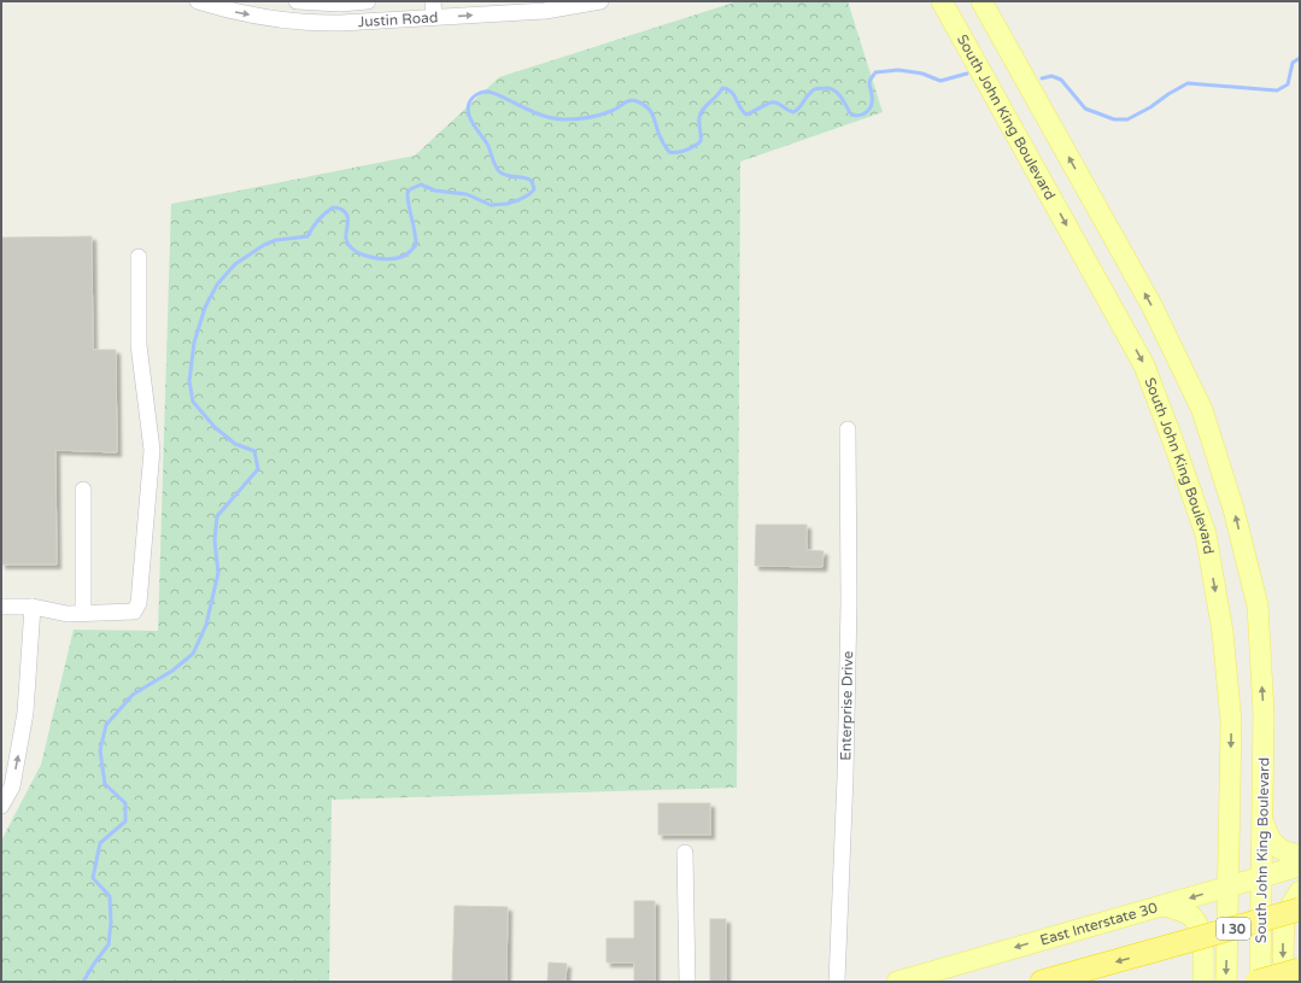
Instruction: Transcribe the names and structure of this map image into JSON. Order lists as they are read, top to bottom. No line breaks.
{"streets":{"highway":["I 30"],"main road":["South John King Boulevard","East Interstate 30"],"street":["Justin Road","Enterprise Drive"]},"crossings":[["South John King Boulevard","East Interstate 30"]],"one_way":["Justin Road","East Interstate 30"]}
